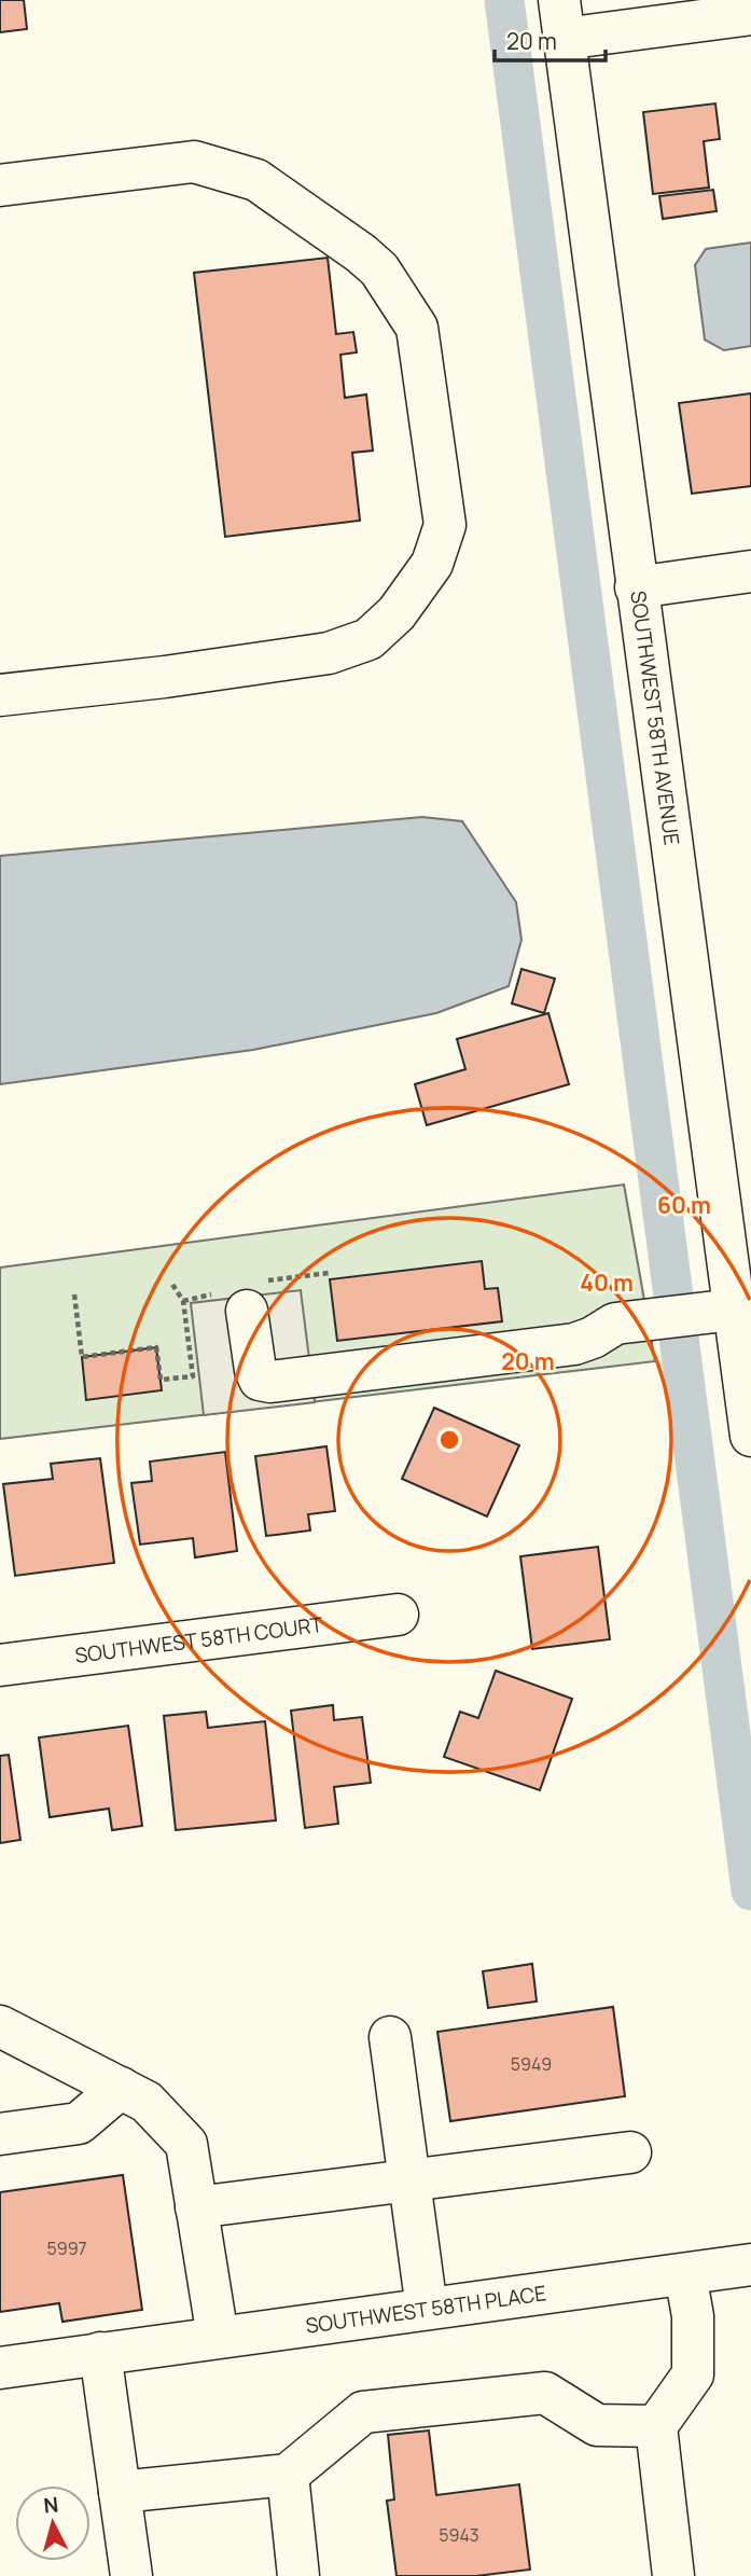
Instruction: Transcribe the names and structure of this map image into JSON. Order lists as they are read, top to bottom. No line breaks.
{"streets":{"street":["SOUTHWEST 58TH AVENUE","SOUTHWEST 58TH COURT","SOUTHWEST 58TH PLACE"]},"house_numbers":["5949","5997","5943"],"scale_bar":"20 m","north":"top","rings":["60 m","40 m","20 m"]}
